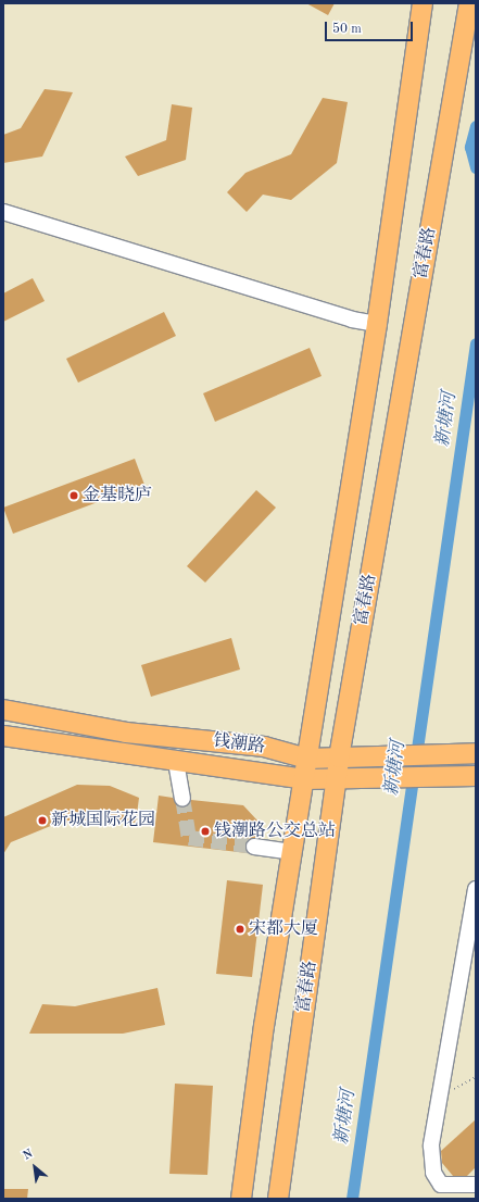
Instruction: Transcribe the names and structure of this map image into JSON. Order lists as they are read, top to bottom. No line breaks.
{"streets":{"main road":["富春路","钱潮路"]},"crossings":[["富春路","钱潮路"]],"water":["新塘河"],"places":["金基晓庐","新城国际花园","钱潮路公交总站","宋都大厦"],"scale_bar":"50 m","north":"top left"}
